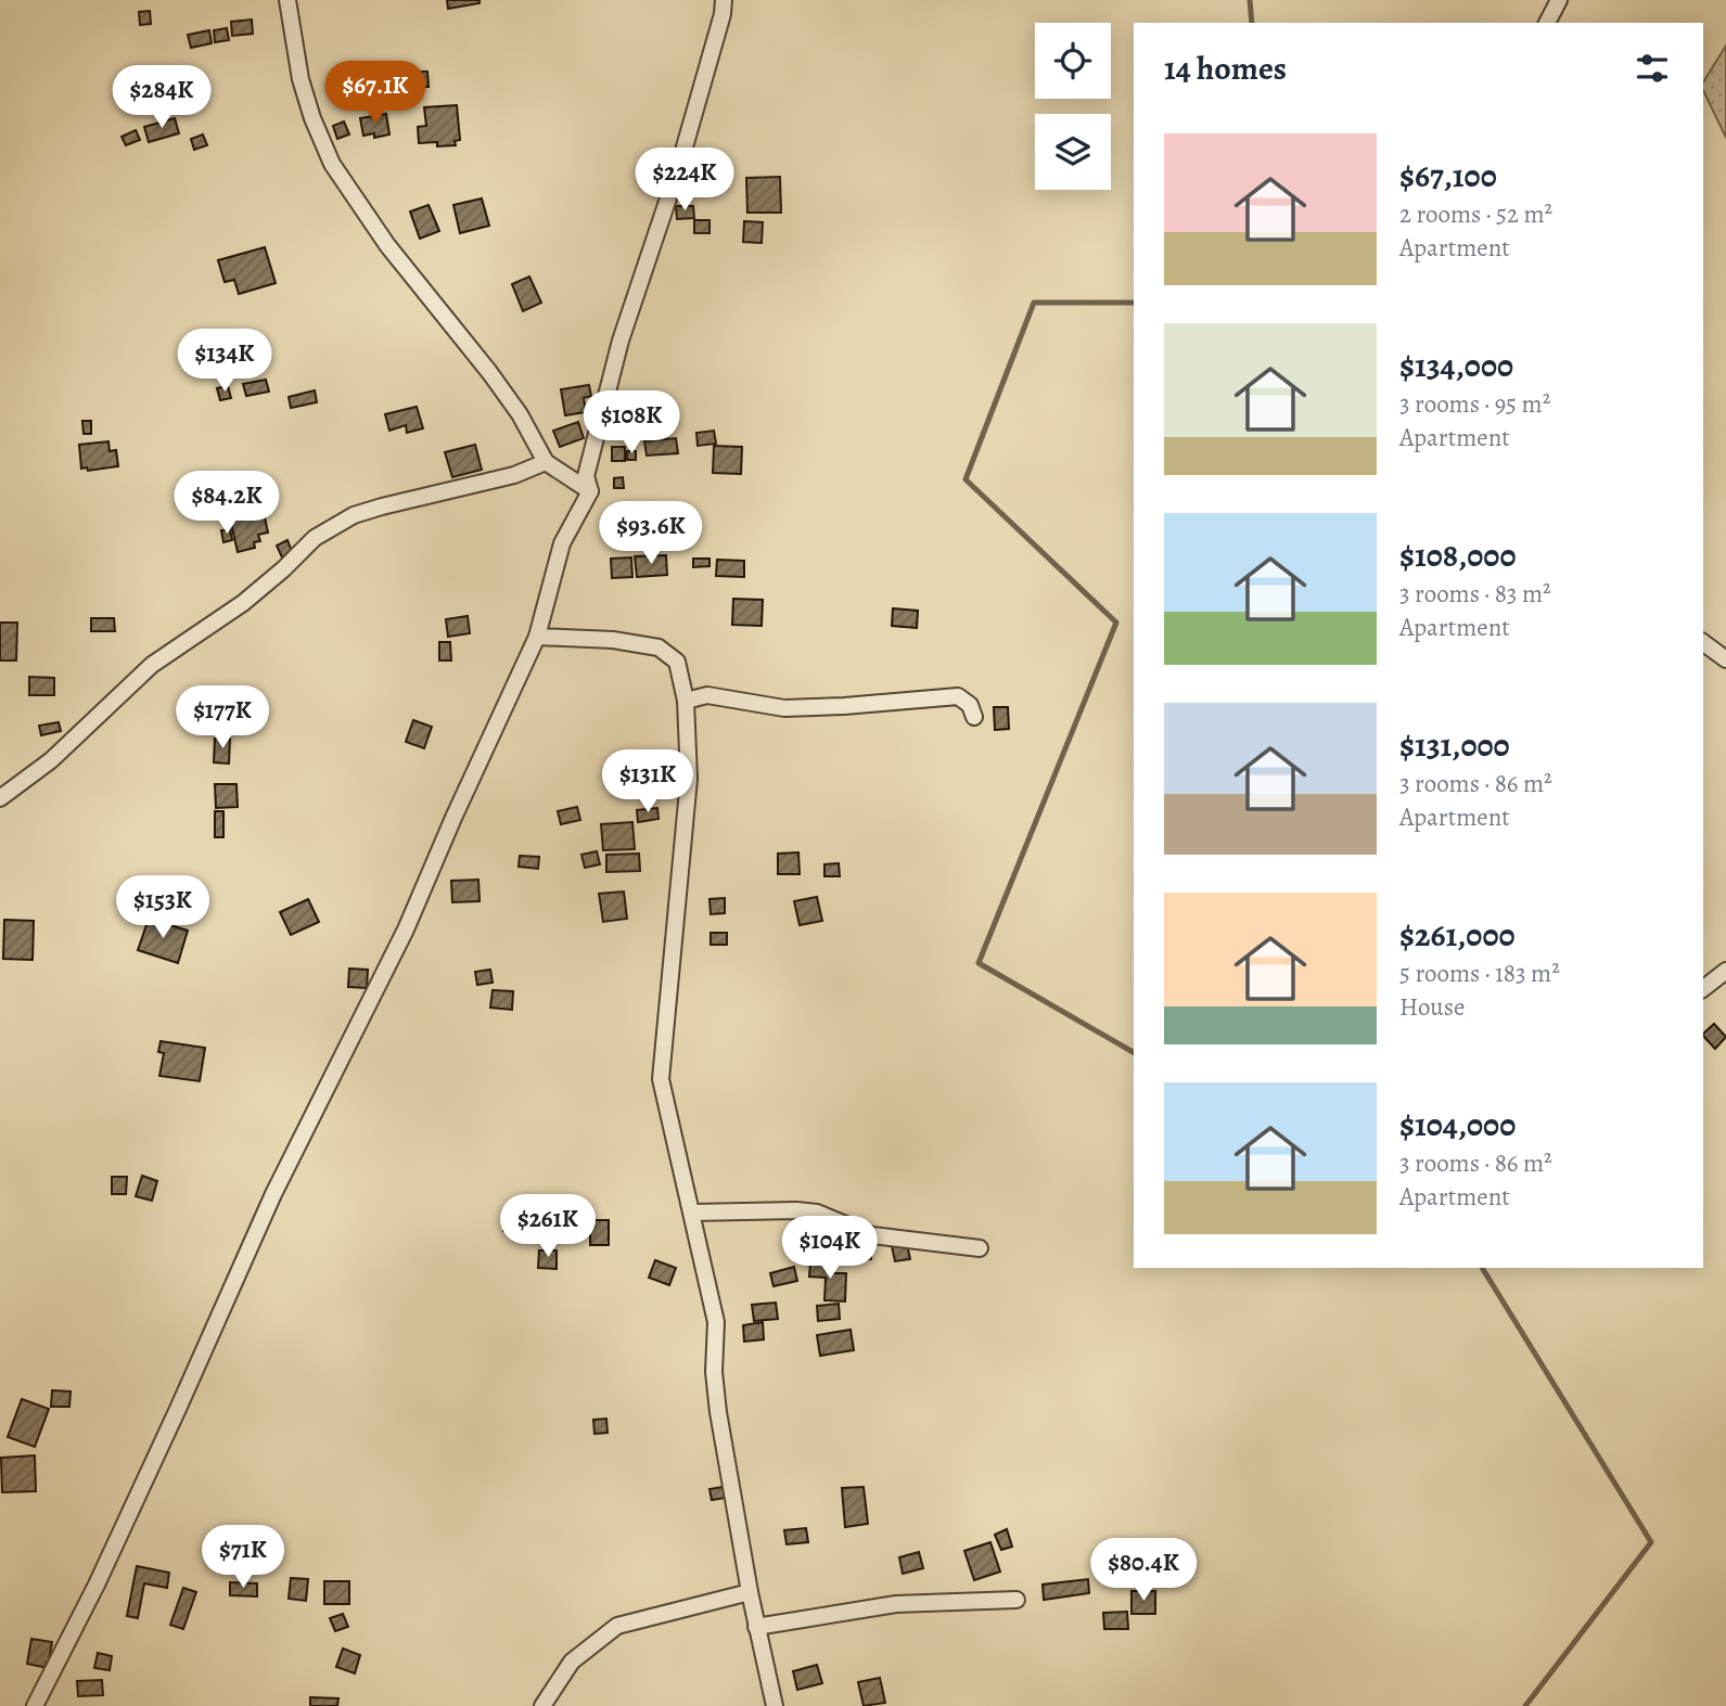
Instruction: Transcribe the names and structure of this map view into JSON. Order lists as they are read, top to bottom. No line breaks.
{"page":{"heading":"14 homes","price":["$67.1K","$284K","$224K","$134K","$108K","$84.2K","$93.6K","$177K","$131K","$153K","$261K","$104K","$71K","$80.4K"],"list":[{"name":"$67,100","note":"2 rooms · 52 m² · Apartment"},{"name":"$134,000","note":"3 rooms · 95 m² · Apartment"},{"name":"$108,000","note":"3 rooms · 83 m² · Apartment"},{"name":"$131,000","note":"3 rooms · 86 m² · Apartment"},{"name":"$261,000","note":"5 rooms · 183 m² · House"},{"name":"$104,000","note":"3 rooms · 86 m² · Apartment"}]}}
